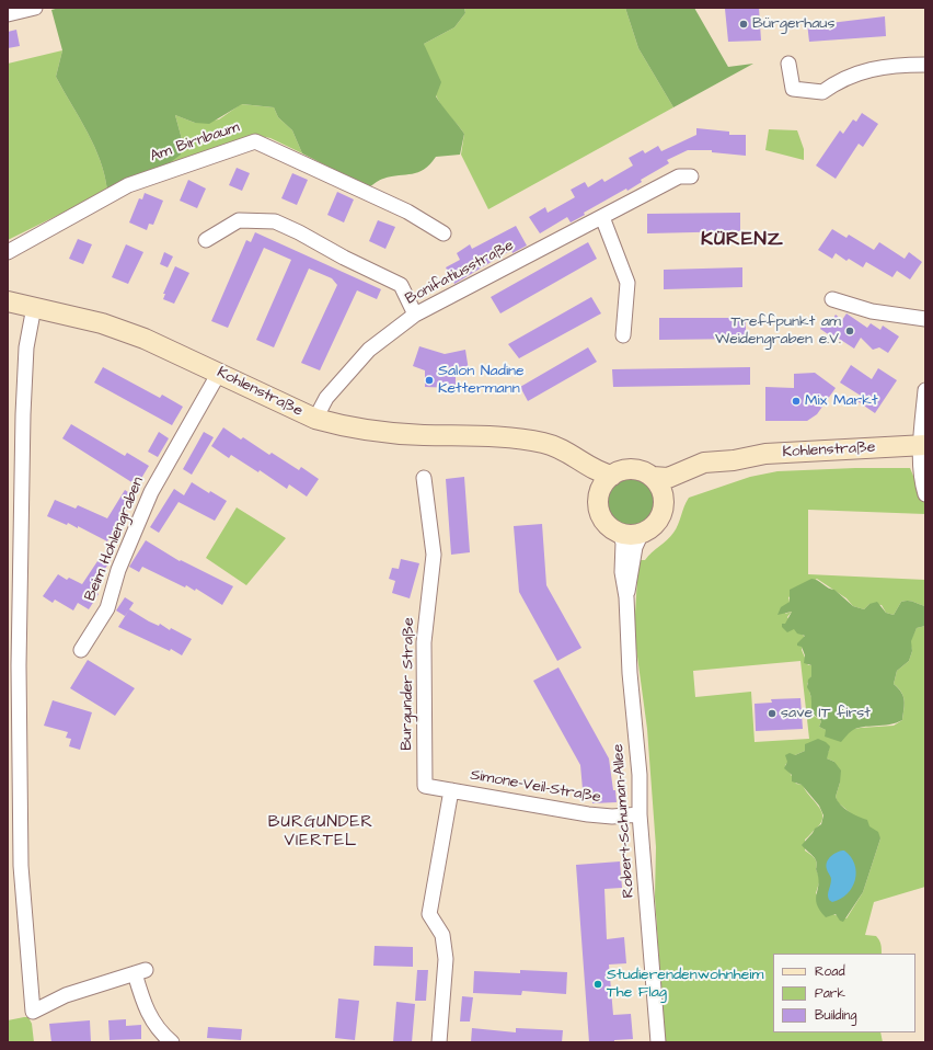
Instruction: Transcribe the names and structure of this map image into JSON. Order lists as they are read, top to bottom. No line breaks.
{"streets":{"main road":["Kohlenstraße"],"street":["Am Birnbaum","Bonifatiusstraße","Beim Hohlengraben","Burgunder Straße","Simone-Veil-Straße","Robert-Schuman-Allee"]},"crossings":[["Bonifatiusstraße","Kohlenstraße"],["Kohlenstraße","Beim Hohlengraben"],["Kohlenstraße","Robert-Schuman-Allee"],["Burgunder Straße","Simone-Veil-Straße"],["Simone-Veil-Straße","Robert-Schuman-Allee"]],"districts":["KÜRENZ","BURGUNDER VIERTEL"],"places":["Bürgerhaus","Treffpunkt am Weidengraben e.V.","Salon Nadine Kettermann","Mix Markt","save IT first","Studierendenwohnheim The Flag"],"legend":["Road","Park","Building"]}
